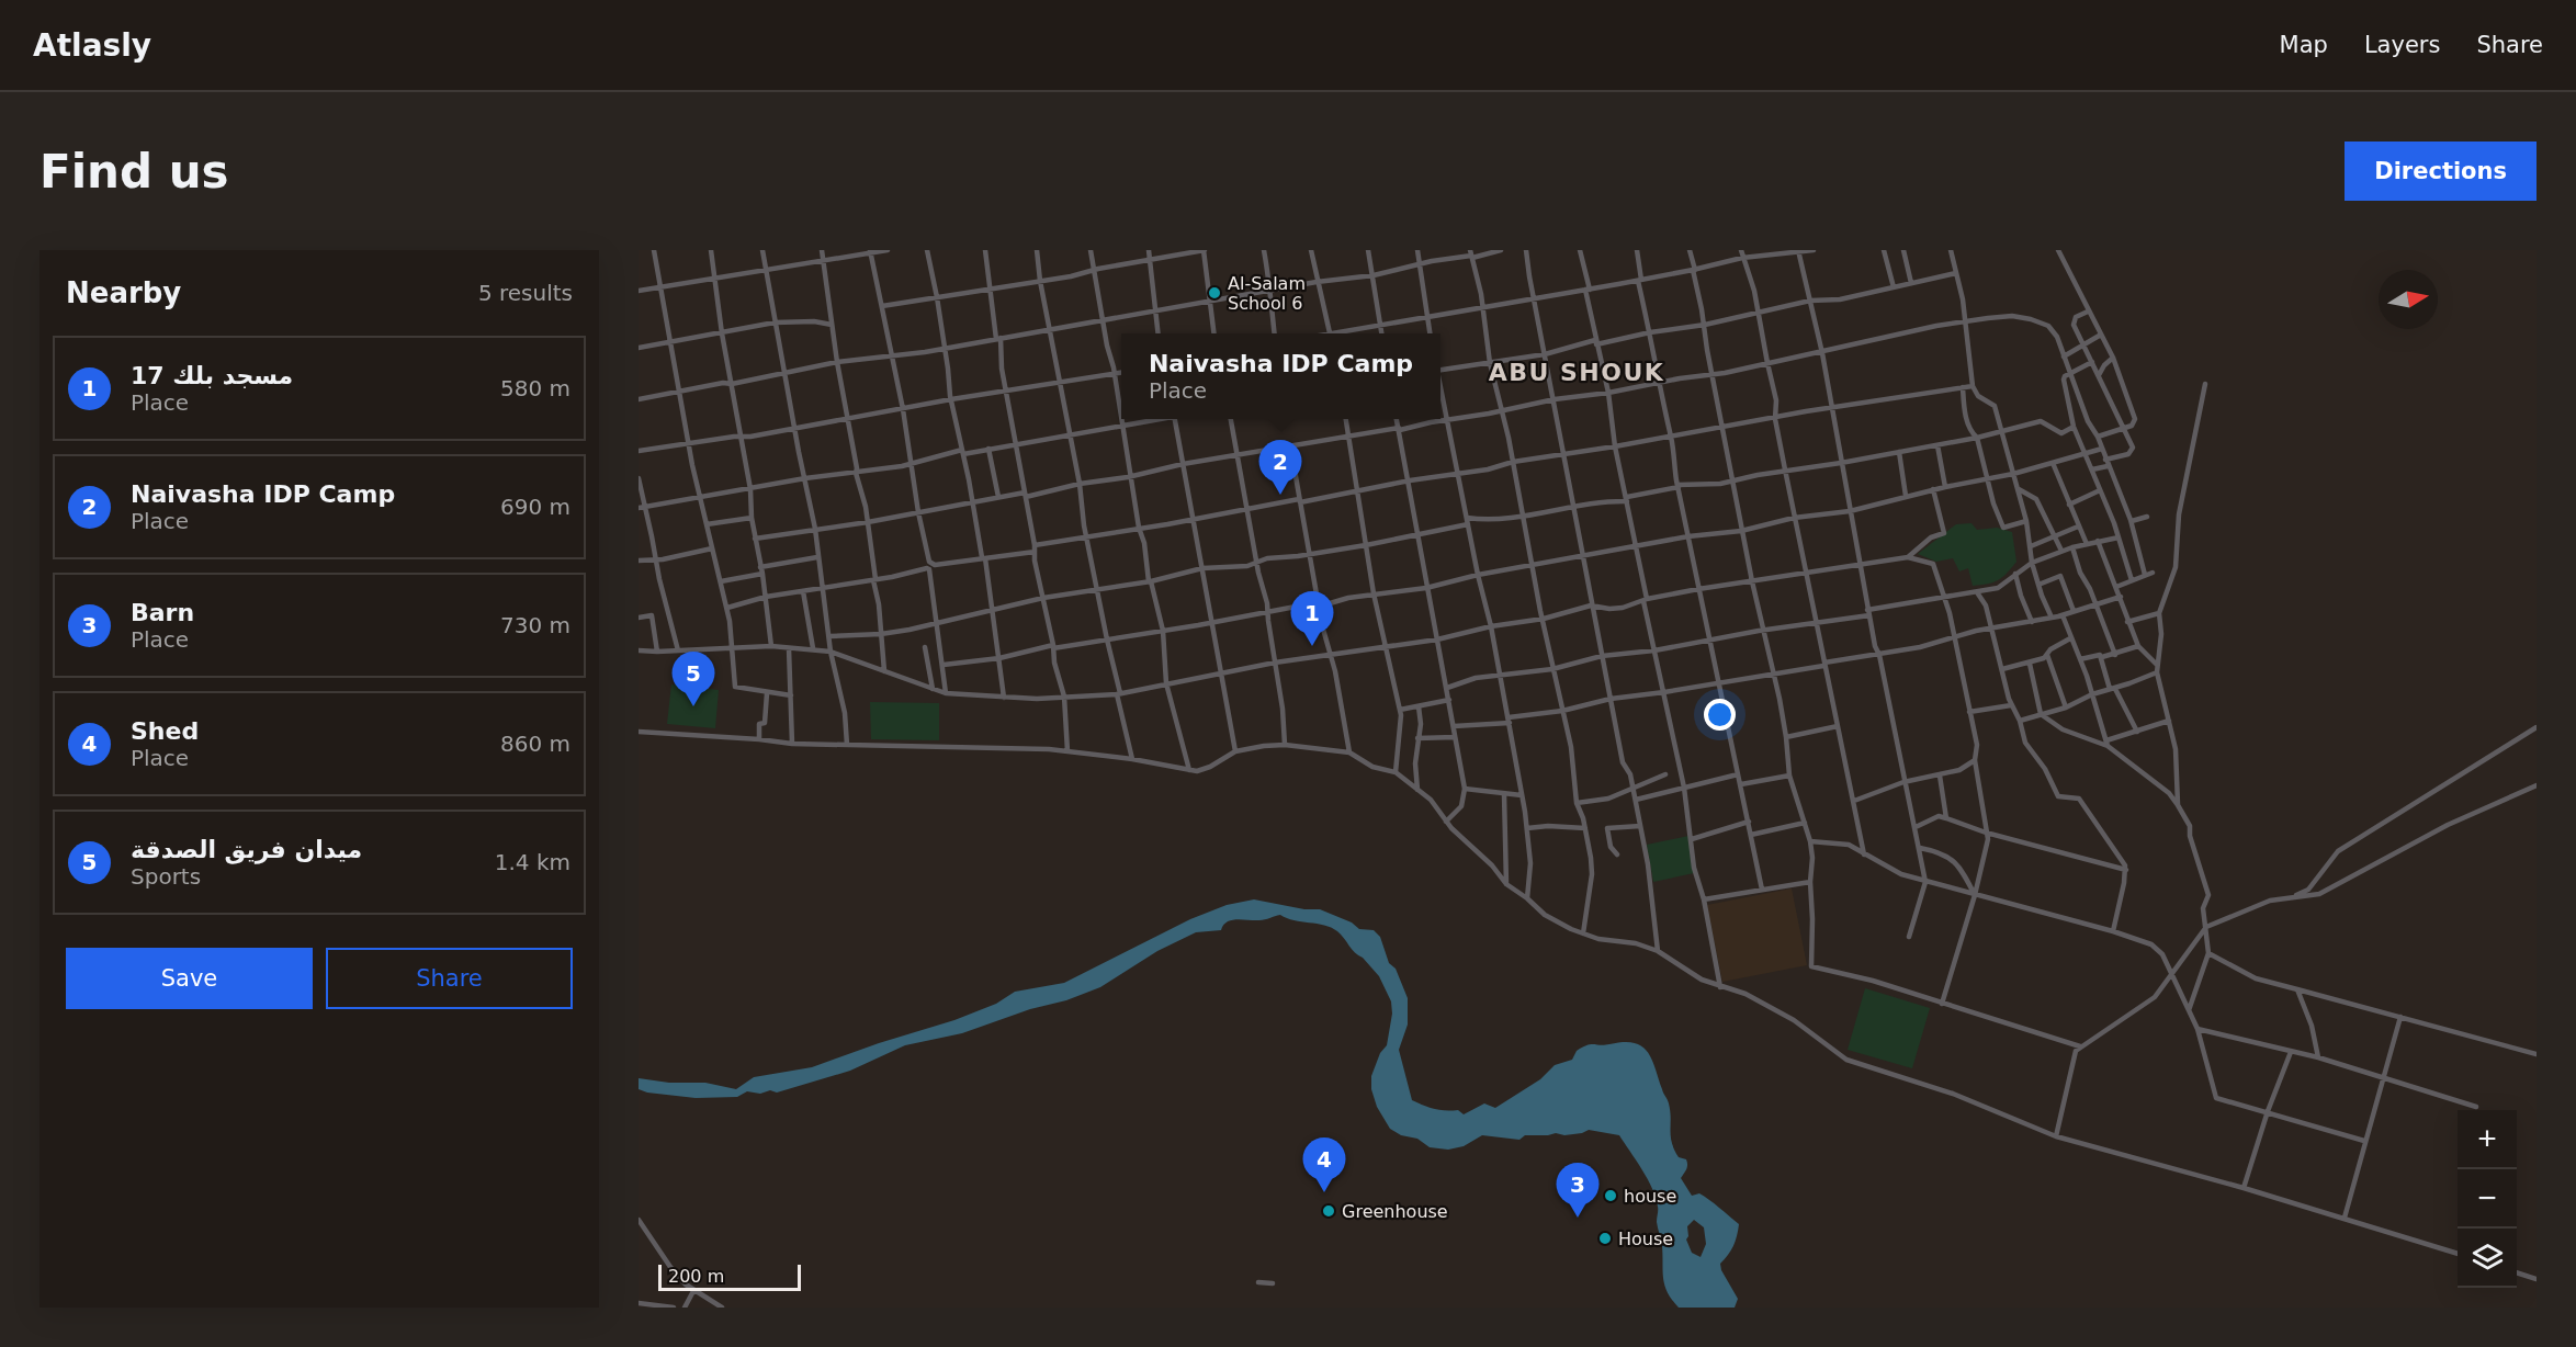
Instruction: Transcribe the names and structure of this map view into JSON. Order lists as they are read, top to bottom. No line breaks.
{"districts":["ABU SHOUK"],"places":["Al-Salam School 6","house","Greenhouse","House"],"scale_bar":"200 m","north":"right","page":{"header":"Atlasly","nav":["Map","Layers","Share"],"buttons":["Directions",["Save","Share"]],"title":"Find us","heading":["Nearby","5 results"],"popup":["Naivasha IDP Camp","Place"],"list":[{"mark":"1","name":"مسجد بلك 17","note":"Place","value":"580 m"},{"mark":"2","name":"Naivasha IDP Camp","note":"Place","value":"690 m"},{"mark":"3","name":"Barn","note":"Place","value":"730 m"},{"mark":"4","name":"Shed","note":"Place","value":"860 m"},{"mark":"5","name":"ميدان فريق الصدقة","note":"Sports","value":"1.4 km"}],"pins":["2","1","5","4","3"],"map_buttons":["+","−"],"scale":"200 m"}}
